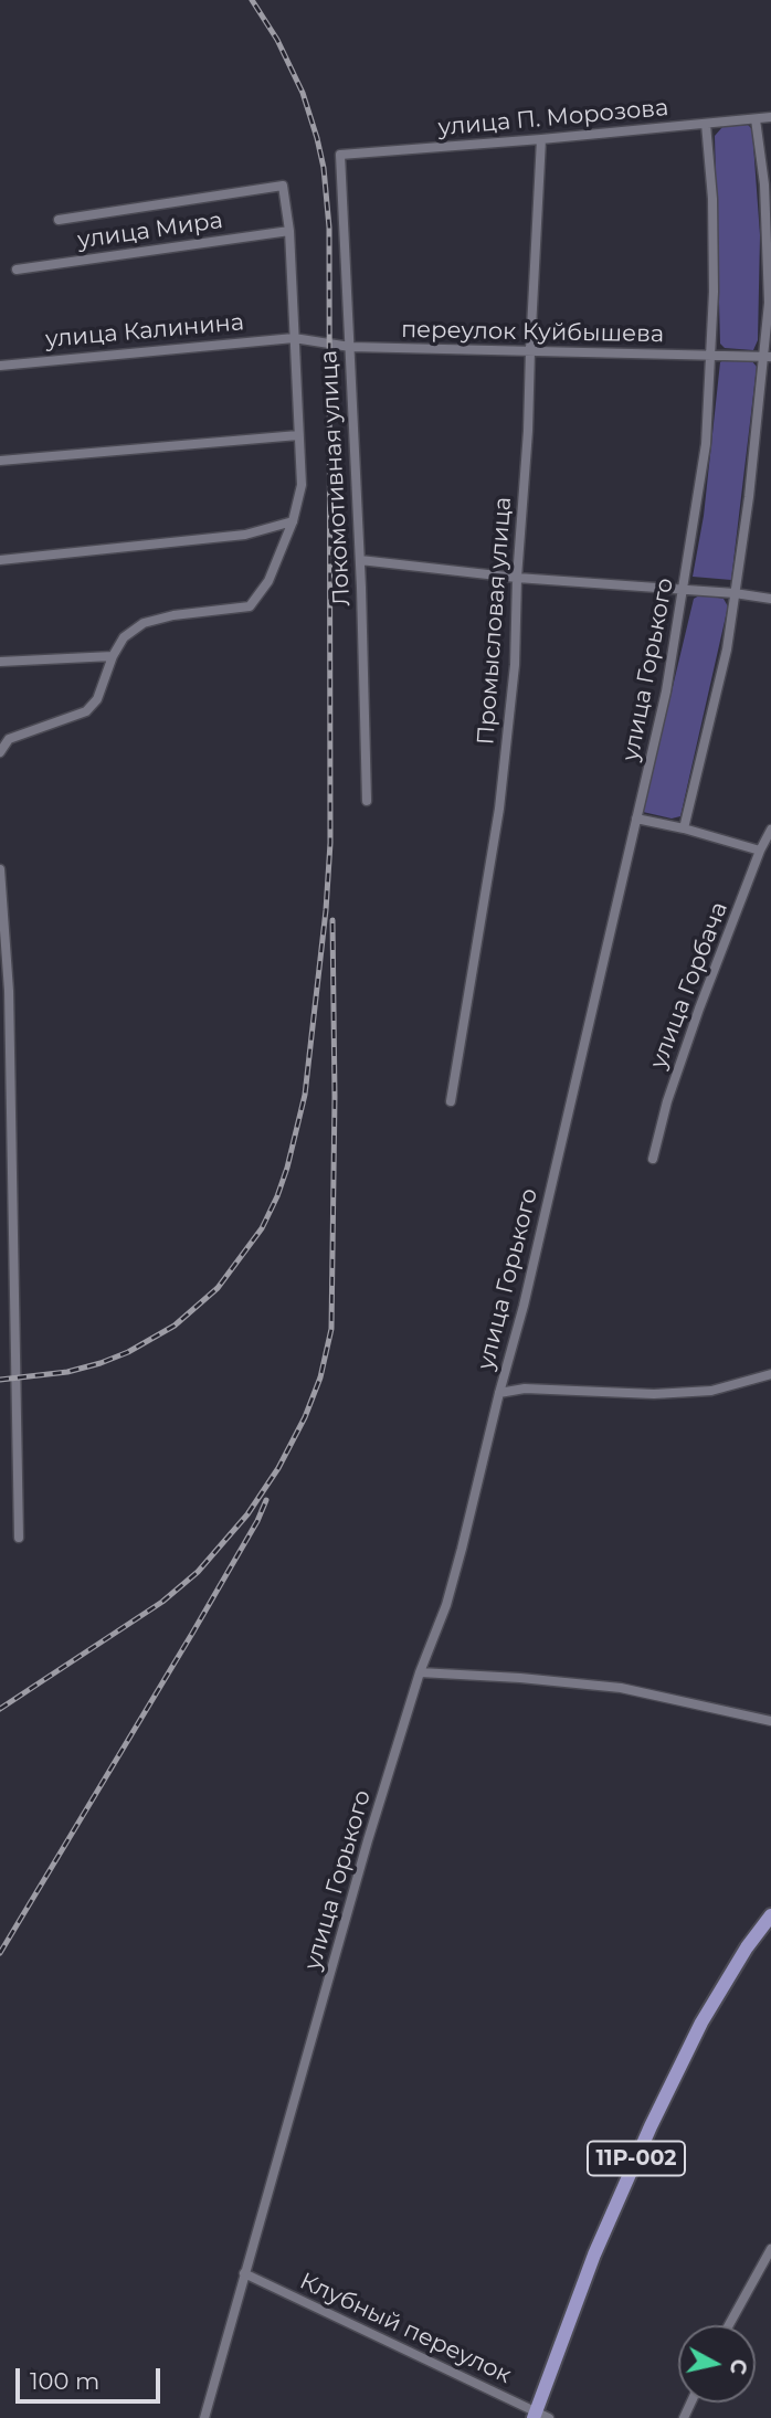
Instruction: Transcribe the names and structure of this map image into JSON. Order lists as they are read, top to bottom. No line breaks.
{"streets":{"main road":["11Р-002"],"street":["улица П. Морозова","улица Мира","улица Калинина","переулок Куйбышева","Локомотивная улица","Промысловая улица","улица Горького","улица Горбача","Клубный переулок"]},"crossings":[["улица П. Морозова","Локомотивная улица"],["улица П. Морозова","Промысловая улица"],["улица П. Морозова","улица Горького"],["улица Калинина","переулок Куйбышева"],["переулок Куйбышева","Локомотивная улица"],["переулок Куйбышева","Промысловая улица"],["переулок Куйбышева","улица Горького"],["улица Горького","Клубный переулок"],["11Р-002","Клубный переулок"]],"scale_bar":"100 m","north":"right"}
